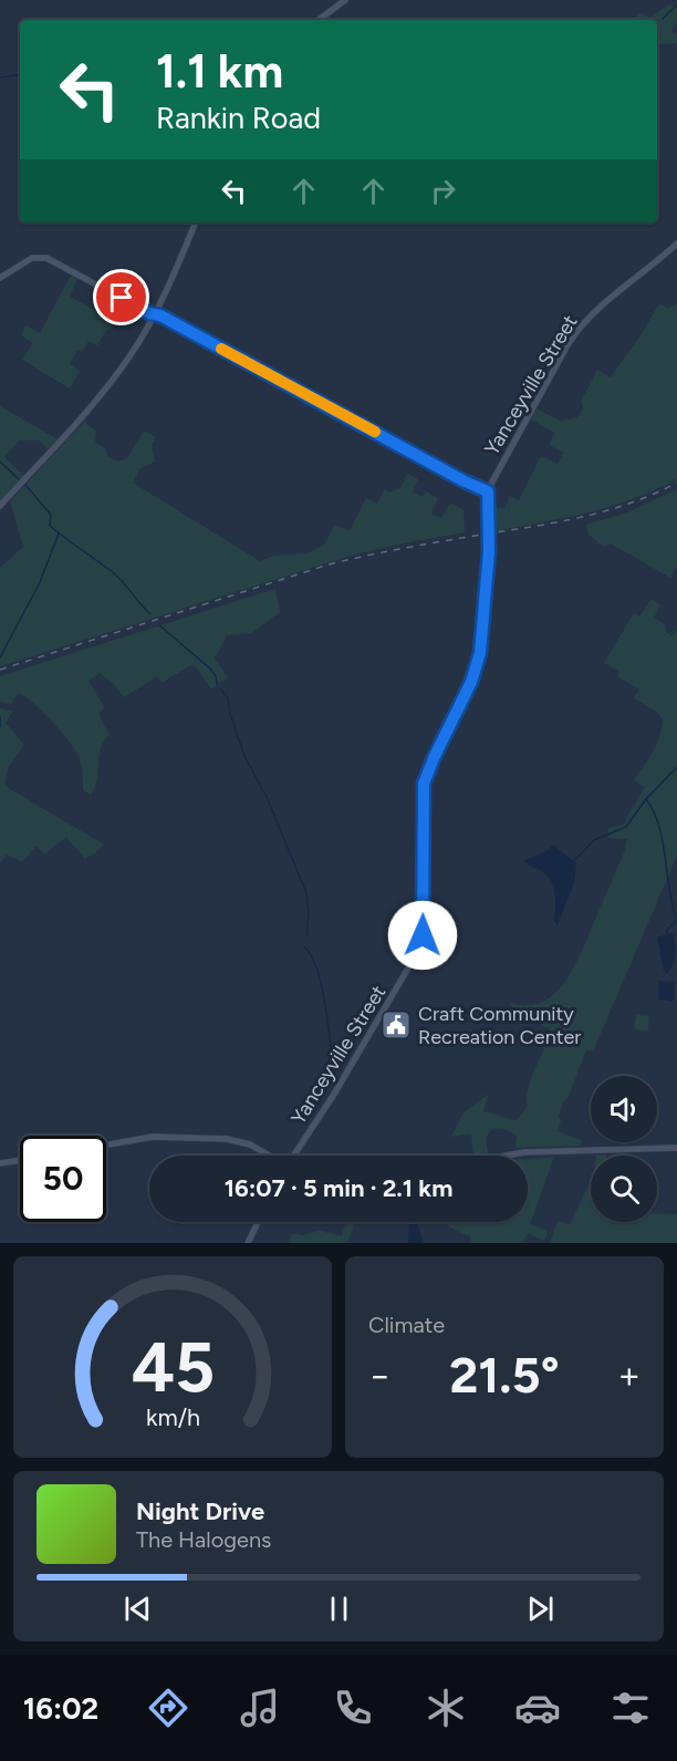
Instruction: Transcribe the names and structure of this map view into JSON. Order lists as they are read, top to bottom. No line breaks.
{"streets":{"main road":["Yanceyville Street"]},"places":{"public building":["Craft Community Recreation Center"]},"page":{"turn":["1.1 km","Rankin Road"],"limit":"50","trip":"16:07 · 5 min · 2.1 km","tile":"Climate","heat":["−","21.5°","+"],"song":["Night Drive","The Halogens"],"tabs":"16:02","gauge":["45","km/h"]}}
